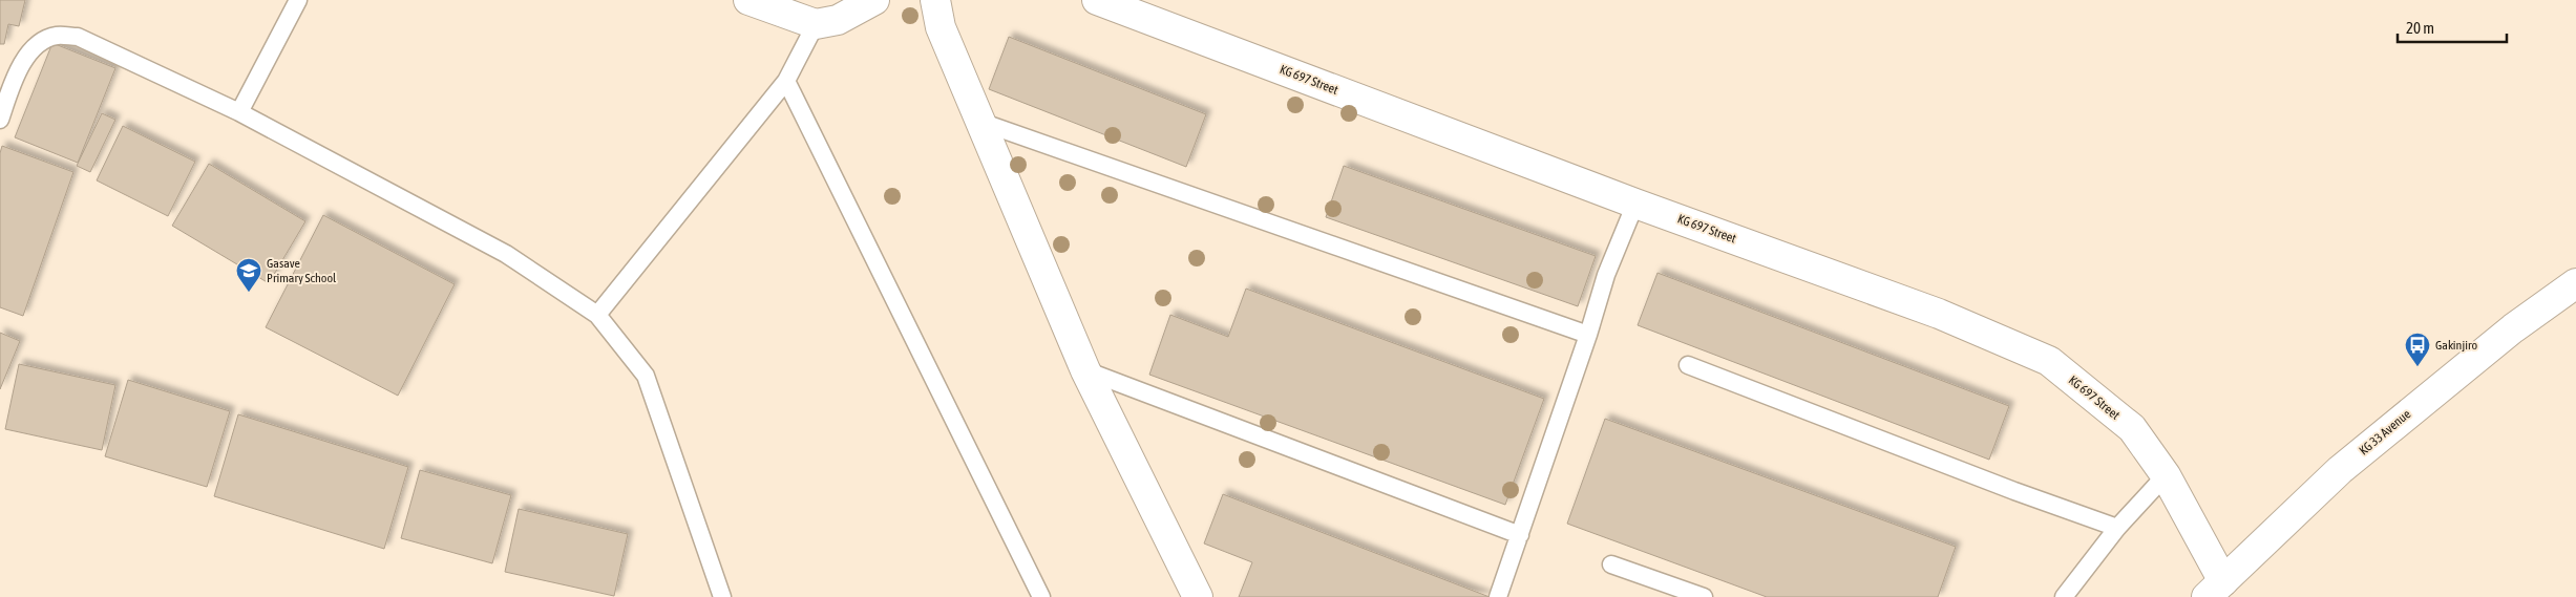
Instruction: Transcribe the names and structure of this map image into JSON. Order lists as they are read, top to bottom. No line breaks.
{"streets":{"street":["KG 697 Street","KG 33 Avenue"]},"crossings":[["KG 697 Street","KG 33 Avenue"]],"places":{"school or university":["Gasave Primary School"],"bus stop":["Gakinjiro"]},"scale_bar":"20 m"}
